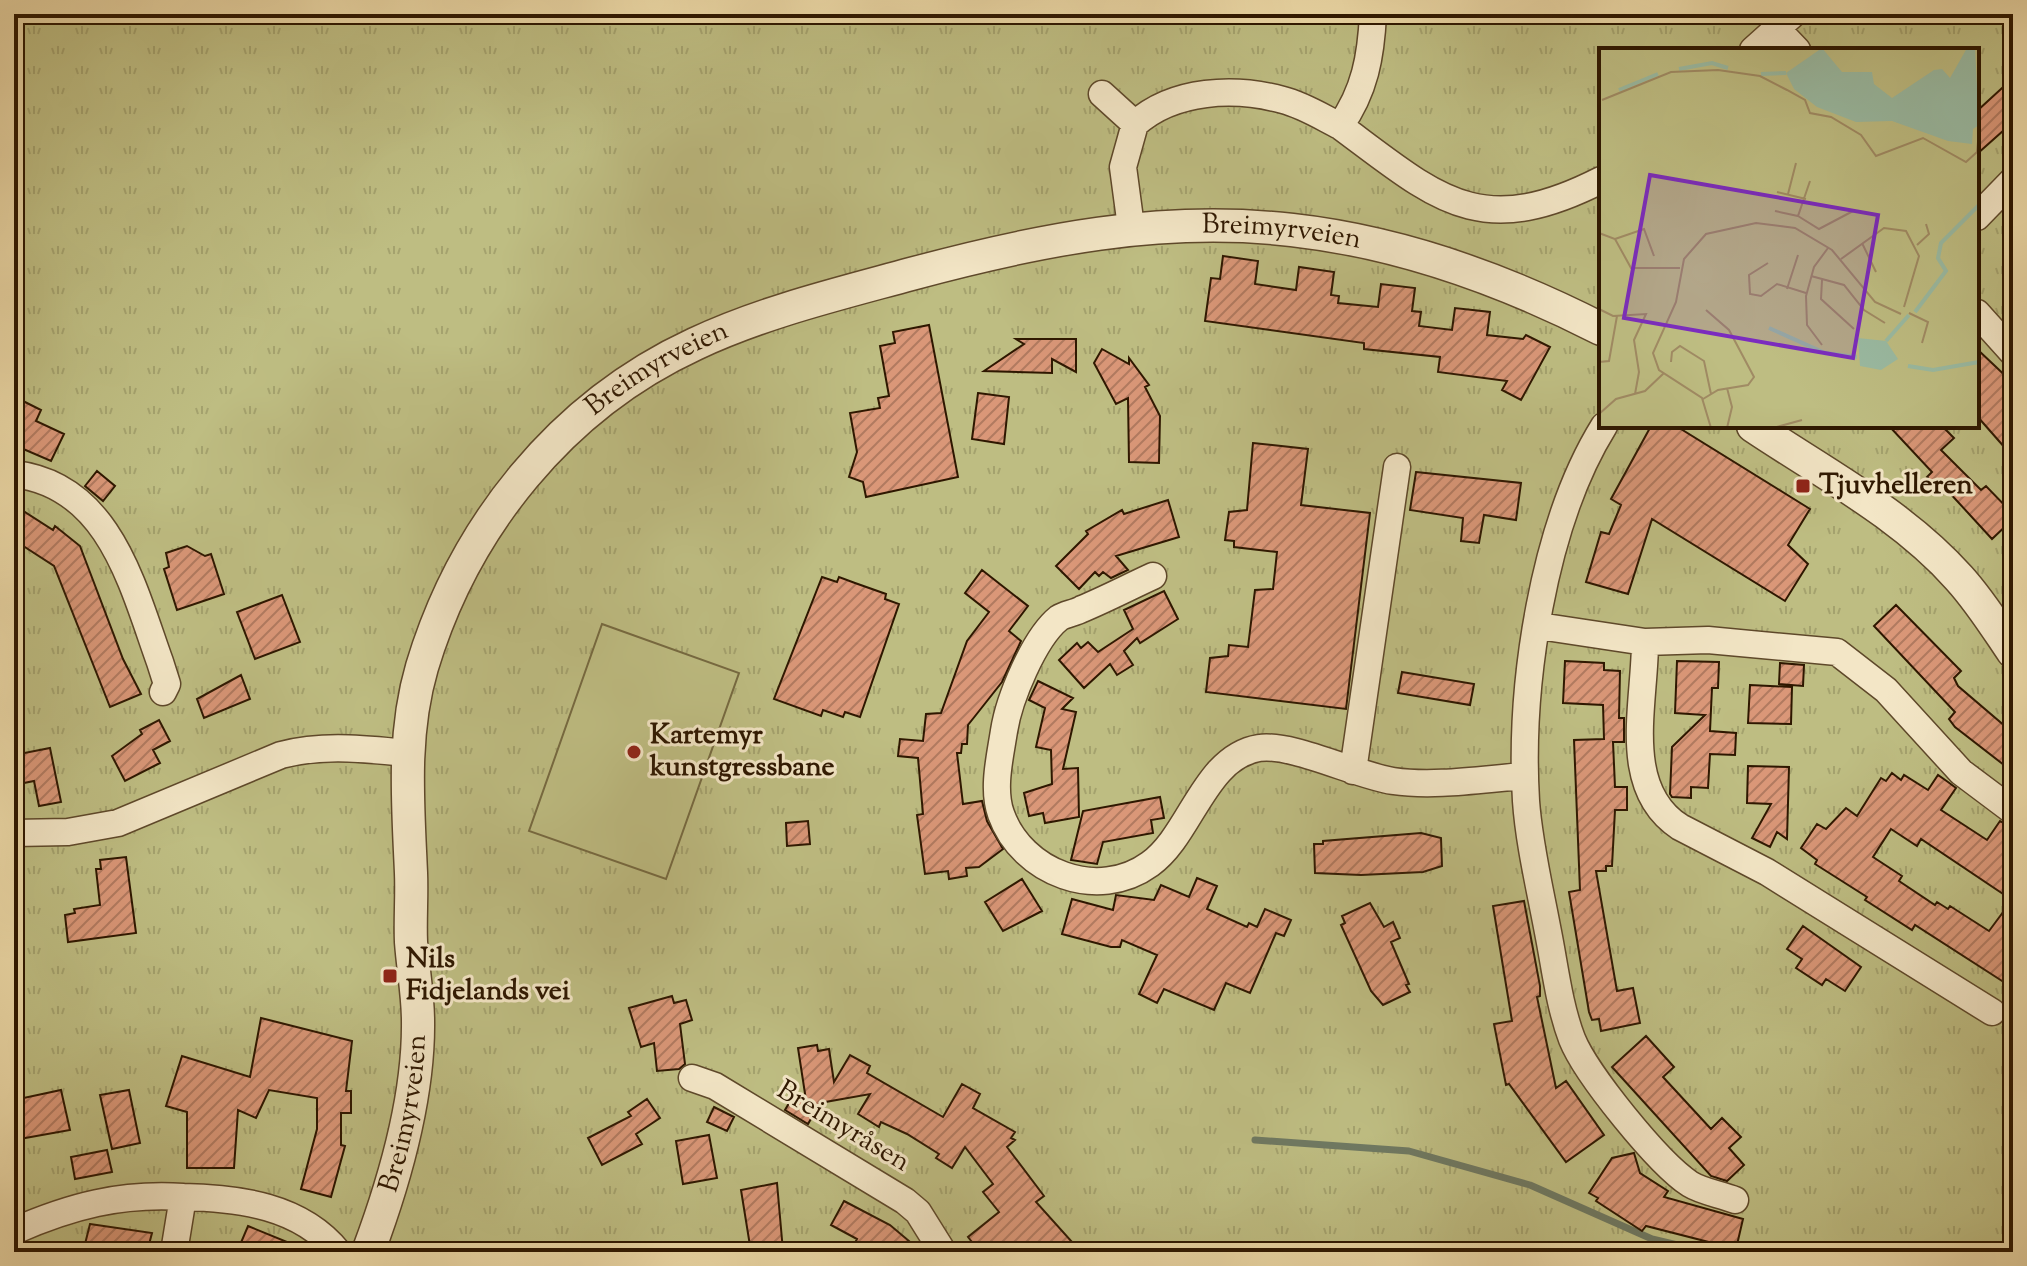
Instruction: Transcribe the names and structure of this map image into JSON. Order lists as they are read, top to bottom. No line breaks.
{"streets":{"street":["Breimyrveien","Breimyråsen"]},"places":{"transit":["Tjuvhelleren","Nils Fidjelands vei"],"other":["Kartemyr kunstgressbane"]}}
